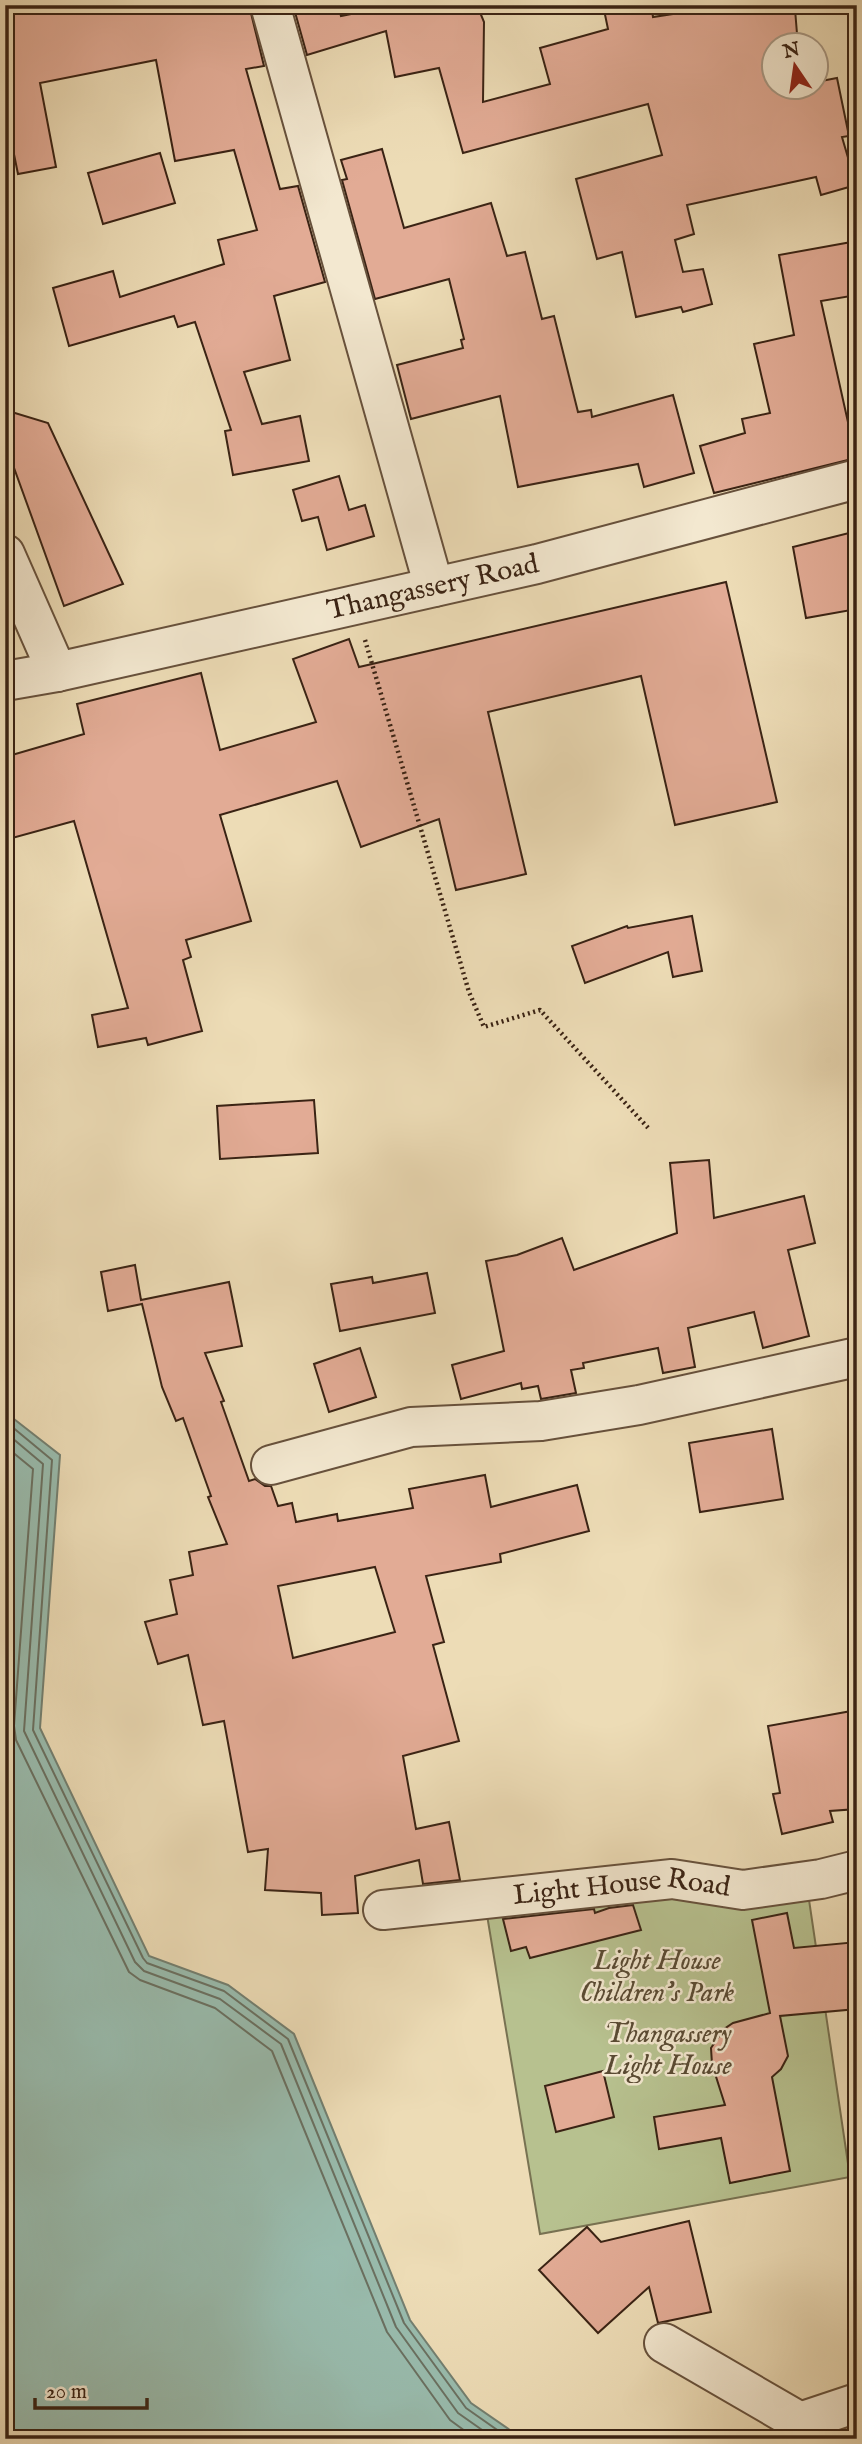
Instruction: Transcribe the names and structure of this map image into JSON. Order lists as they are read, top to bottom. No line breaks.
{"streets":{"street":["Thangassery Road","Light House Road"]},"parks":["Light House Children's Park","Thangassery Light House"],"scale_bar":"20 m","north":"top"}
